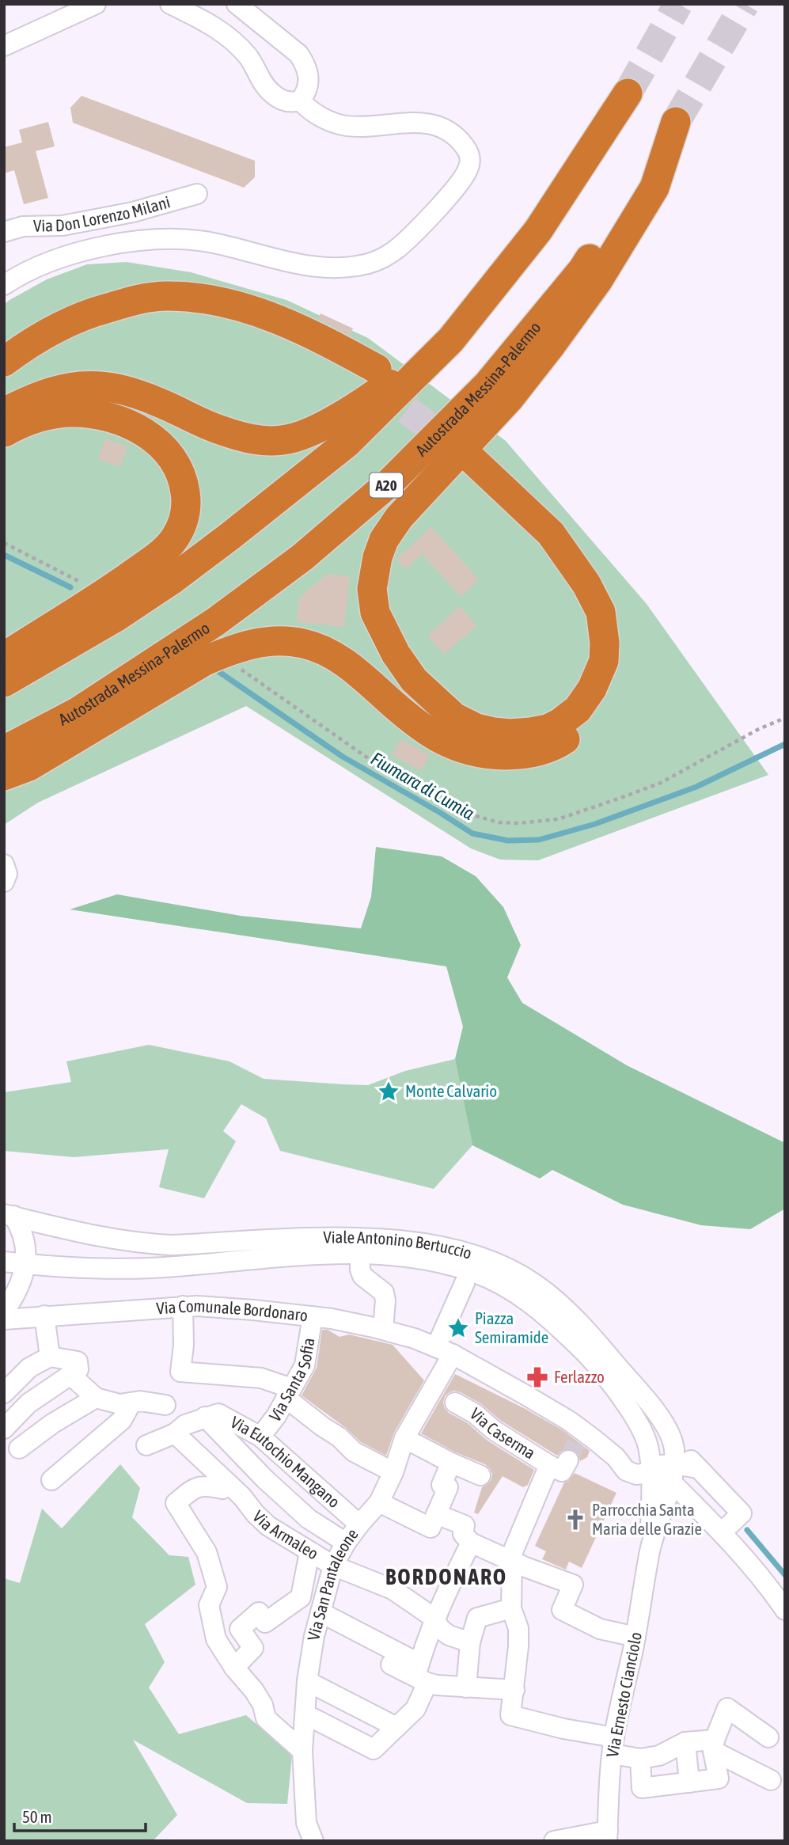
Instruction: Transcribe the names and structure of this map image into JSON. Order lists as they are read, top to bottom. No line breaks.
{"streets":{"highway":["Autostrada Messina-Palermo","A20"],"street":["Via Don Lorenzo Milani","Viale Antonino Bertuccio","Via Comunale Bordonaro","Via Santa Sofia","Via Caserma","Via Eutochio Mangano","Via Armaleo","Via San Pantaleone","Via Ernesto Cianciolo"]},"crossings":[["Viale Antonino Bertuccio","Via Ernesto Cianciolo"],["Via Comunale Bordonaro","Via Santa Sofia"],["Via Comunale Bordonaro","Via San Pantaleone"],["Via Santa Sofia","Via Eutochio Mangano"],["Via Eutochio Mangano","Via Armaleo"],["Via Eutochio Mangano","Via San Pantaleone"],["Via Armaleo","Via San Pantaleone"]],"districts":["BORDONARO"],"water":["Fiumara di Cumia"],"places":{"place":["Monte Calvario","Piazza Semiramide"],"pharmacy":["Ferlazzo"],"church":["Parrocchia Santa Maria delle Grazie"]},"scale_bar":"50 m"}
